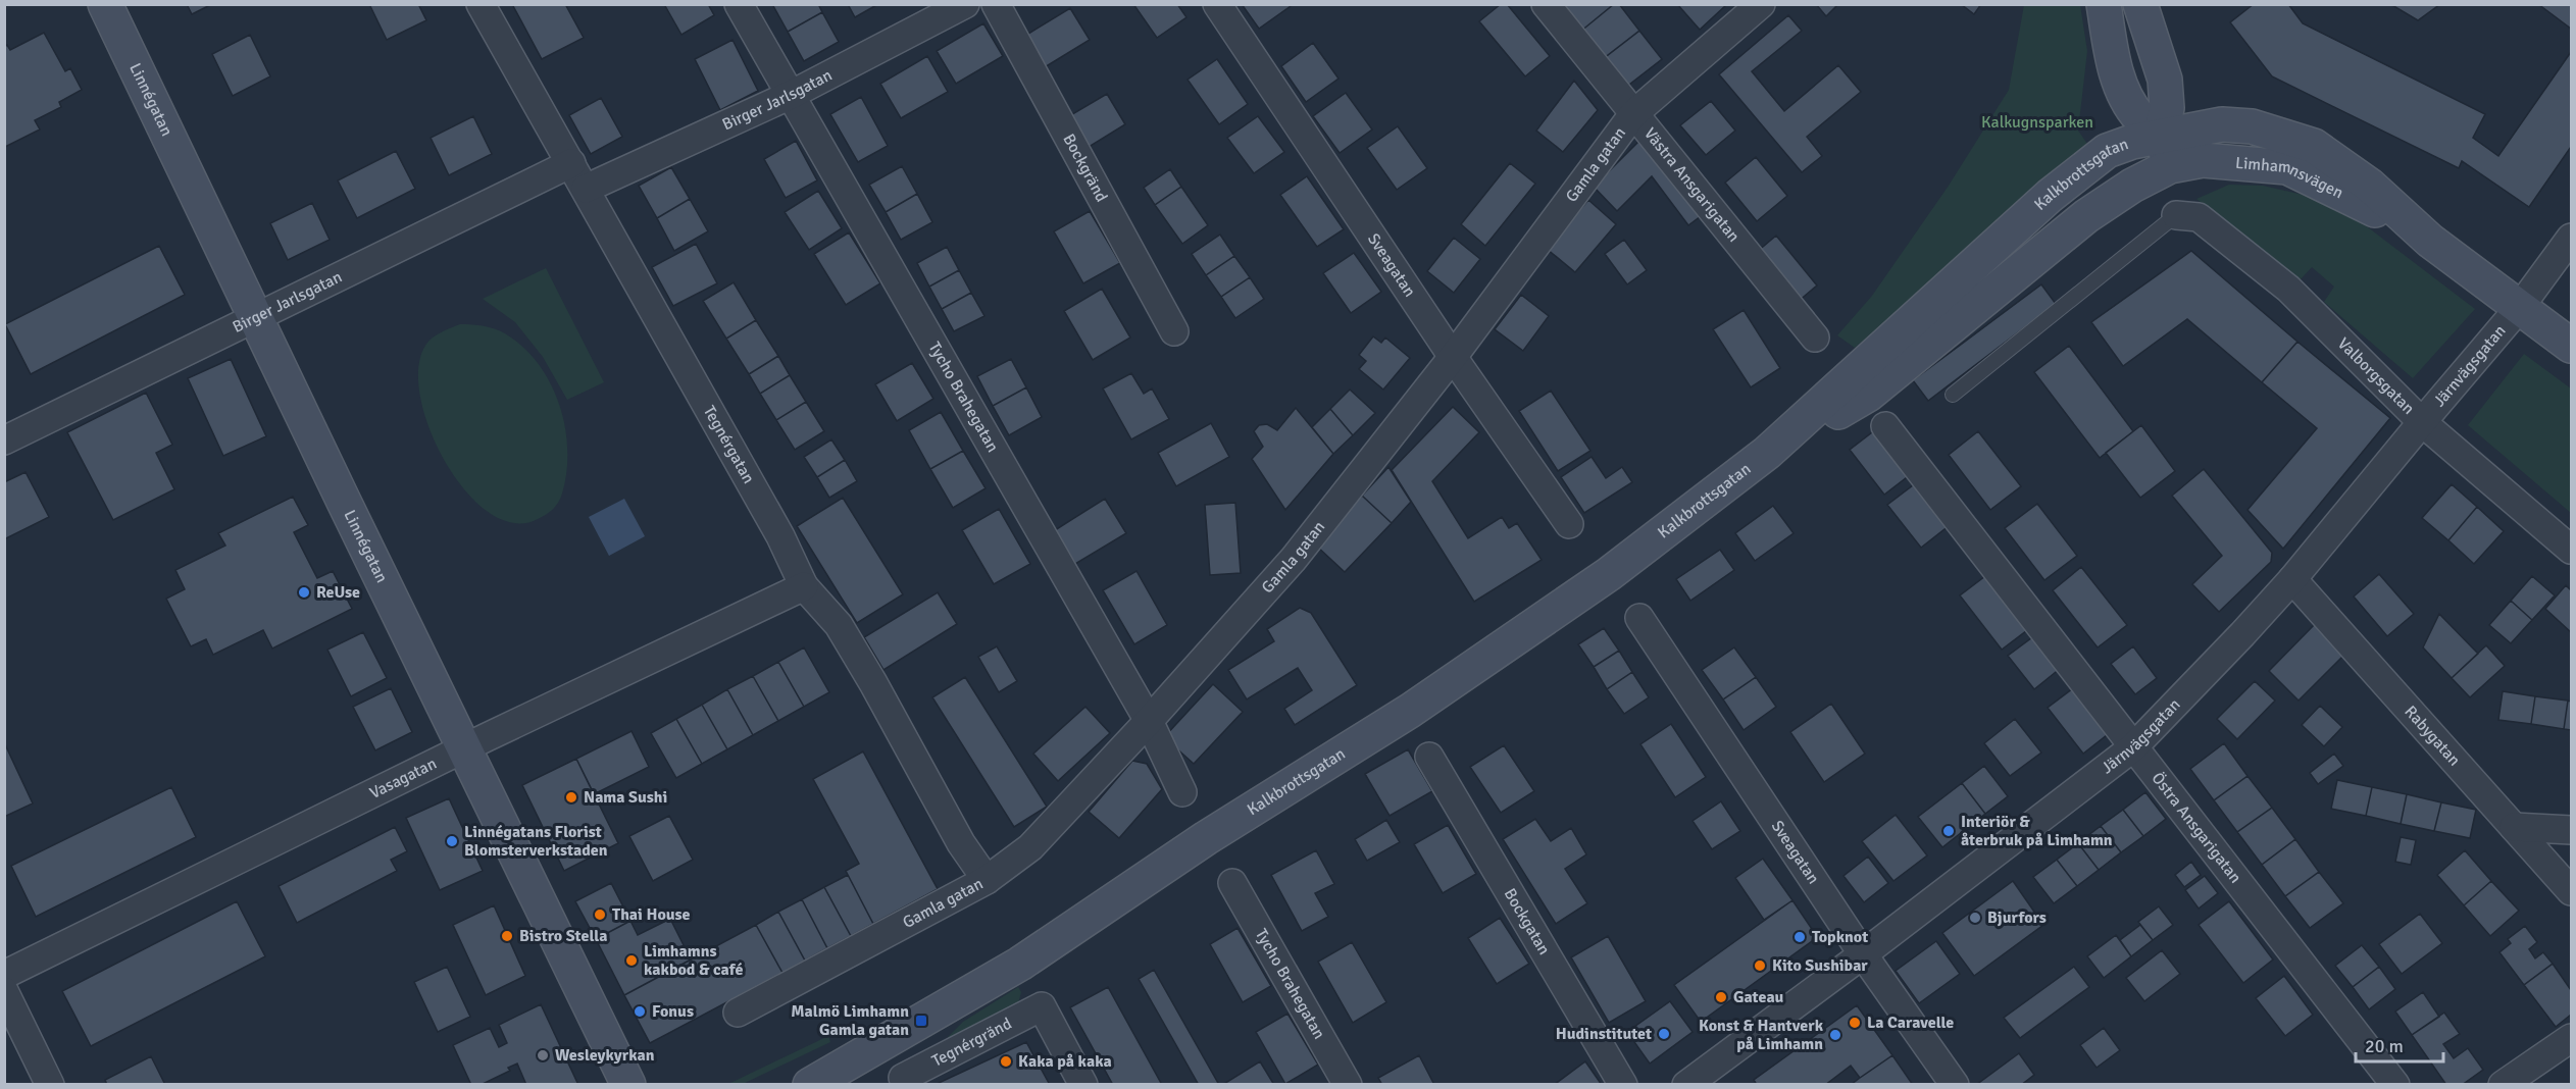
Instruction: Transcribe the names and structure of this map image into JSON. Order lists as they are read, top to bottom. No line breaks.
{"streets":{"main road":["Linnégatan","Kalkbrottsgatan","Limhamnsvägen"],"street":["Birger Jarlsgatan","Gamla gatan","Bockgränd","Västra Ansgarigatan","Sveagatan","Järnvägsgatan","Valborgsgatan","Tycho Brahegatan","Tegnérgatan","Rabygatan","Vasagatan","Östra Ansgarigatan","Bockgatan","Tegnérgränd"]},"crossings":[["Linnégatan","Birger Jarlsgatan"],["Linnégatan","Vasagatan"],["Birger Jarlsgatan","Tycho Brahegatan"],["Birger Jarlsgatan","Tegnérgatan"],["Gamla gatan","Västra Ansgarigatan"],["Gamla gatan","Sveagatan"],["Gamla gatan","Tycho Brahegatan"],["Gamla gatan","Tegnérgatan"],["Kalkbrottsgatan","Limhamnsvägen"],["Limhamnsvägen","Järnvägsgatan"],["Sveagatan","Järnvägsgatan"],["Järnvägsgatan","Valborgsgatan"],["Järnvägsgatan","Rabygatan"],["Järnvägsgatan","Östra Ansgarigatan"],["Tegnérgatan","Vasagatan"]],"parks":["Kalkugnsparken"],"places":{"other":["ReUse","Nama Sushi","Interiör & återbruk på Limhamn","Linnégatans Florist Blomsterverkstaden","Thai House","Bjurfors","Bistro Stella","Topknot","Limhamns kakbod & café","Kito Sushibar","Gateau","Fonus","La Caravelle","Hudinstitutet","Konst & Hantverk på Limhamn","Wesleykyrkan","Kaka på kaka"],"transit":["Malmö Limhamn Gamla gatan"]},"scale_bar":"20 m"}
